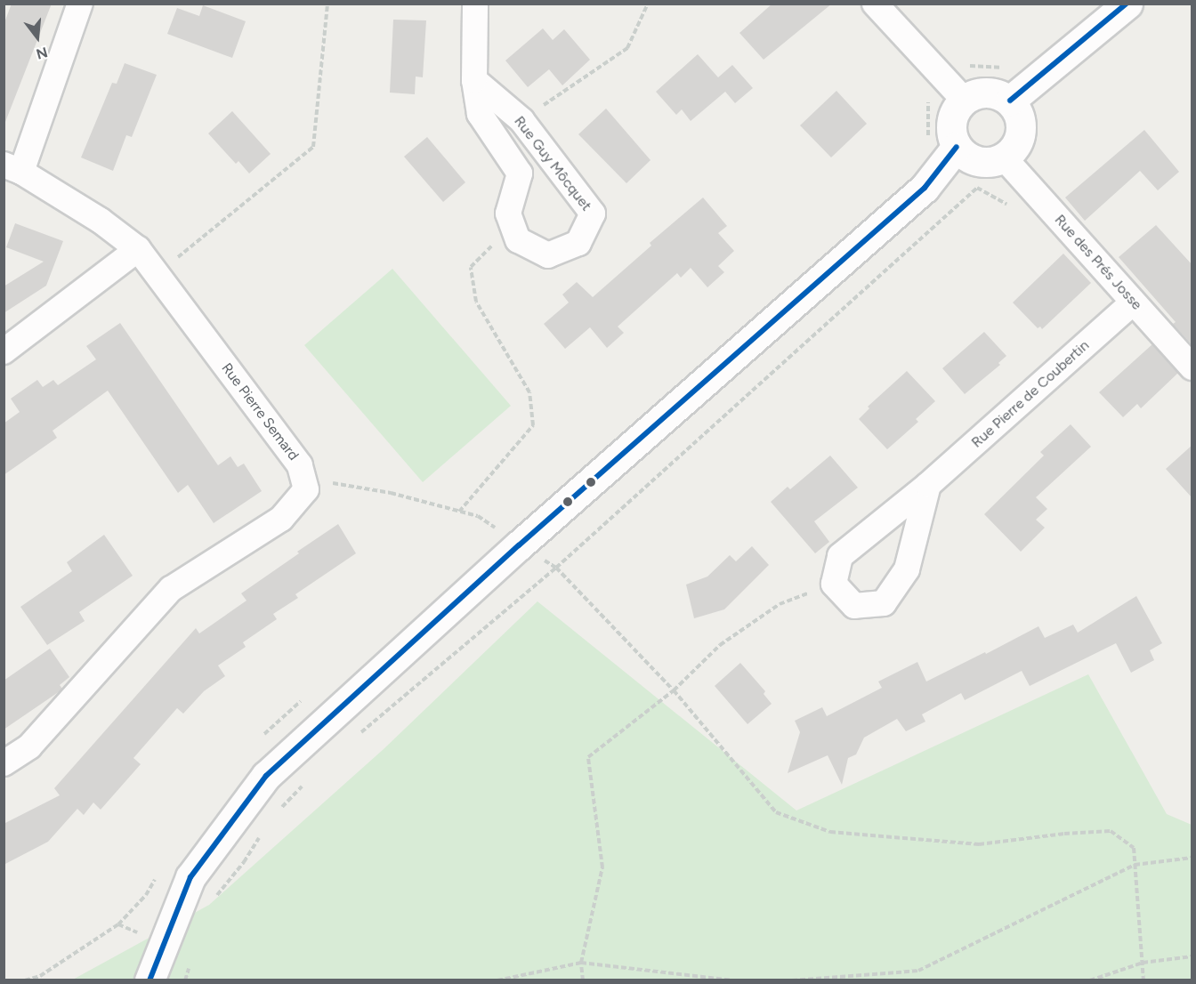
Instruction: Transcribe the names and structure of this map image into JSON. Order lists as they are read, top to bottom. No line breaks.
{"streets":{"street":["Rue Guy Môcquet","Rue des Prés Josse","Rue Pierre de Coubertin","Rue Pierre Semard"]},"crossings":[["Rue des Prés Josse","Rue Pierre de Coubertin"]],"north":"bottom"}
